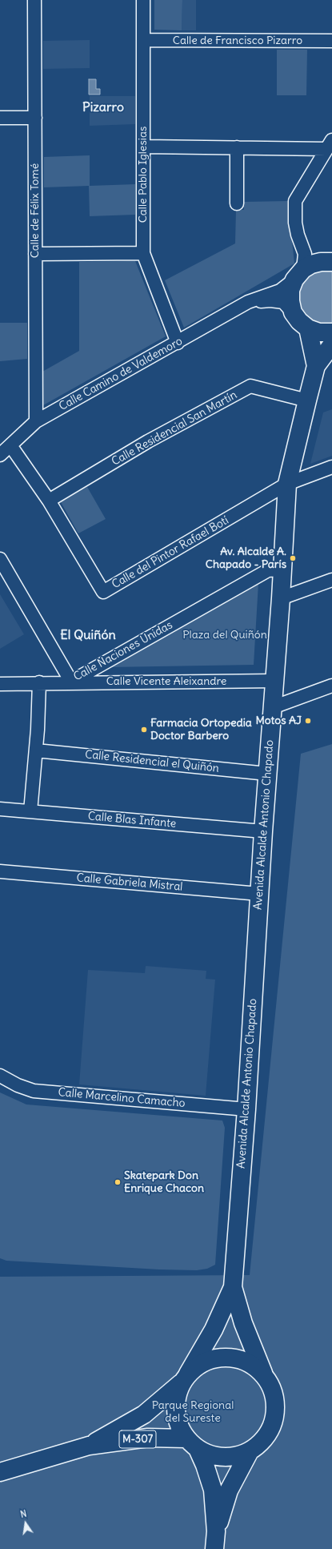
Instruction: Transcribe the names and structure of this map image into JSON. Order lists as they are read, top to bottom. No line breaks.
{"streets":{"main road":["Avenida Alcalde Antonio Chapado","M-307"],"street":["Calle de Francisco Pizarro","Calle Pablo Iglesias","Calle de Félix Tomé","Calle Camino de Valdemoro","Calle Residencial San Martín","Calle del Pintor Rafael Botí","Calle Naciones Unidas","Calle Vicente Aleixandre","Calle Residencial el Quiñón","Calle Blas Infante","Calle Gabriela Mistral","Calle Marcelino Camacho"]},"crossings":[["Calle de Francisco Pizarro","Calle Pablo Iglesias"],["Calle Pablo Iglesias","Calle Camino de Valdemoro"],["Calle de Félix Tomé","Calle Camino de Valdemoro"],["Calle Camino de Valdemoro","Calle del Pintor Rafael Botí"],["Calle Residencial San Martín","Calle del Pintor Rafael Botí"],["Calle Residencial San Martín","Avenida Alcalde Antonio Chapado"],["Calle del Pintor Rafael Botí","Avenida Alcalde Antonio Chapado"],["Calle Naciones Unidas","Calle Vicente Aleixandre"],["Calle Naciones Unidas","Avenida Alcalde Antonio Chapado"],["Calle Vicente Aleixandre","Avenida Alcalde Antonio Chapado"],["Calle Residencial el Quiñón","Avenida Alcalde Antonio Chapado"],["Calle Blas Infante","Avenida Alcalde Antonio Chapado"],["Avenida Alcalde Antonio Chapado","Calle Gabriela Mistral"],["Avenida Alcalde Antonio Chapado","Calle Marcelino Camacho"]],"districts":["Pizarro","El Quiñón"],"parks":["Plaza del Quiñón","Parque Regional del Sureste"],"places":["Av. Alcalde A. Chapado - París","Motos AJ","Farmacia Ortopedia Doctor Barbero","Skatepark Don Enrique Chacon"],"north":"top"}
